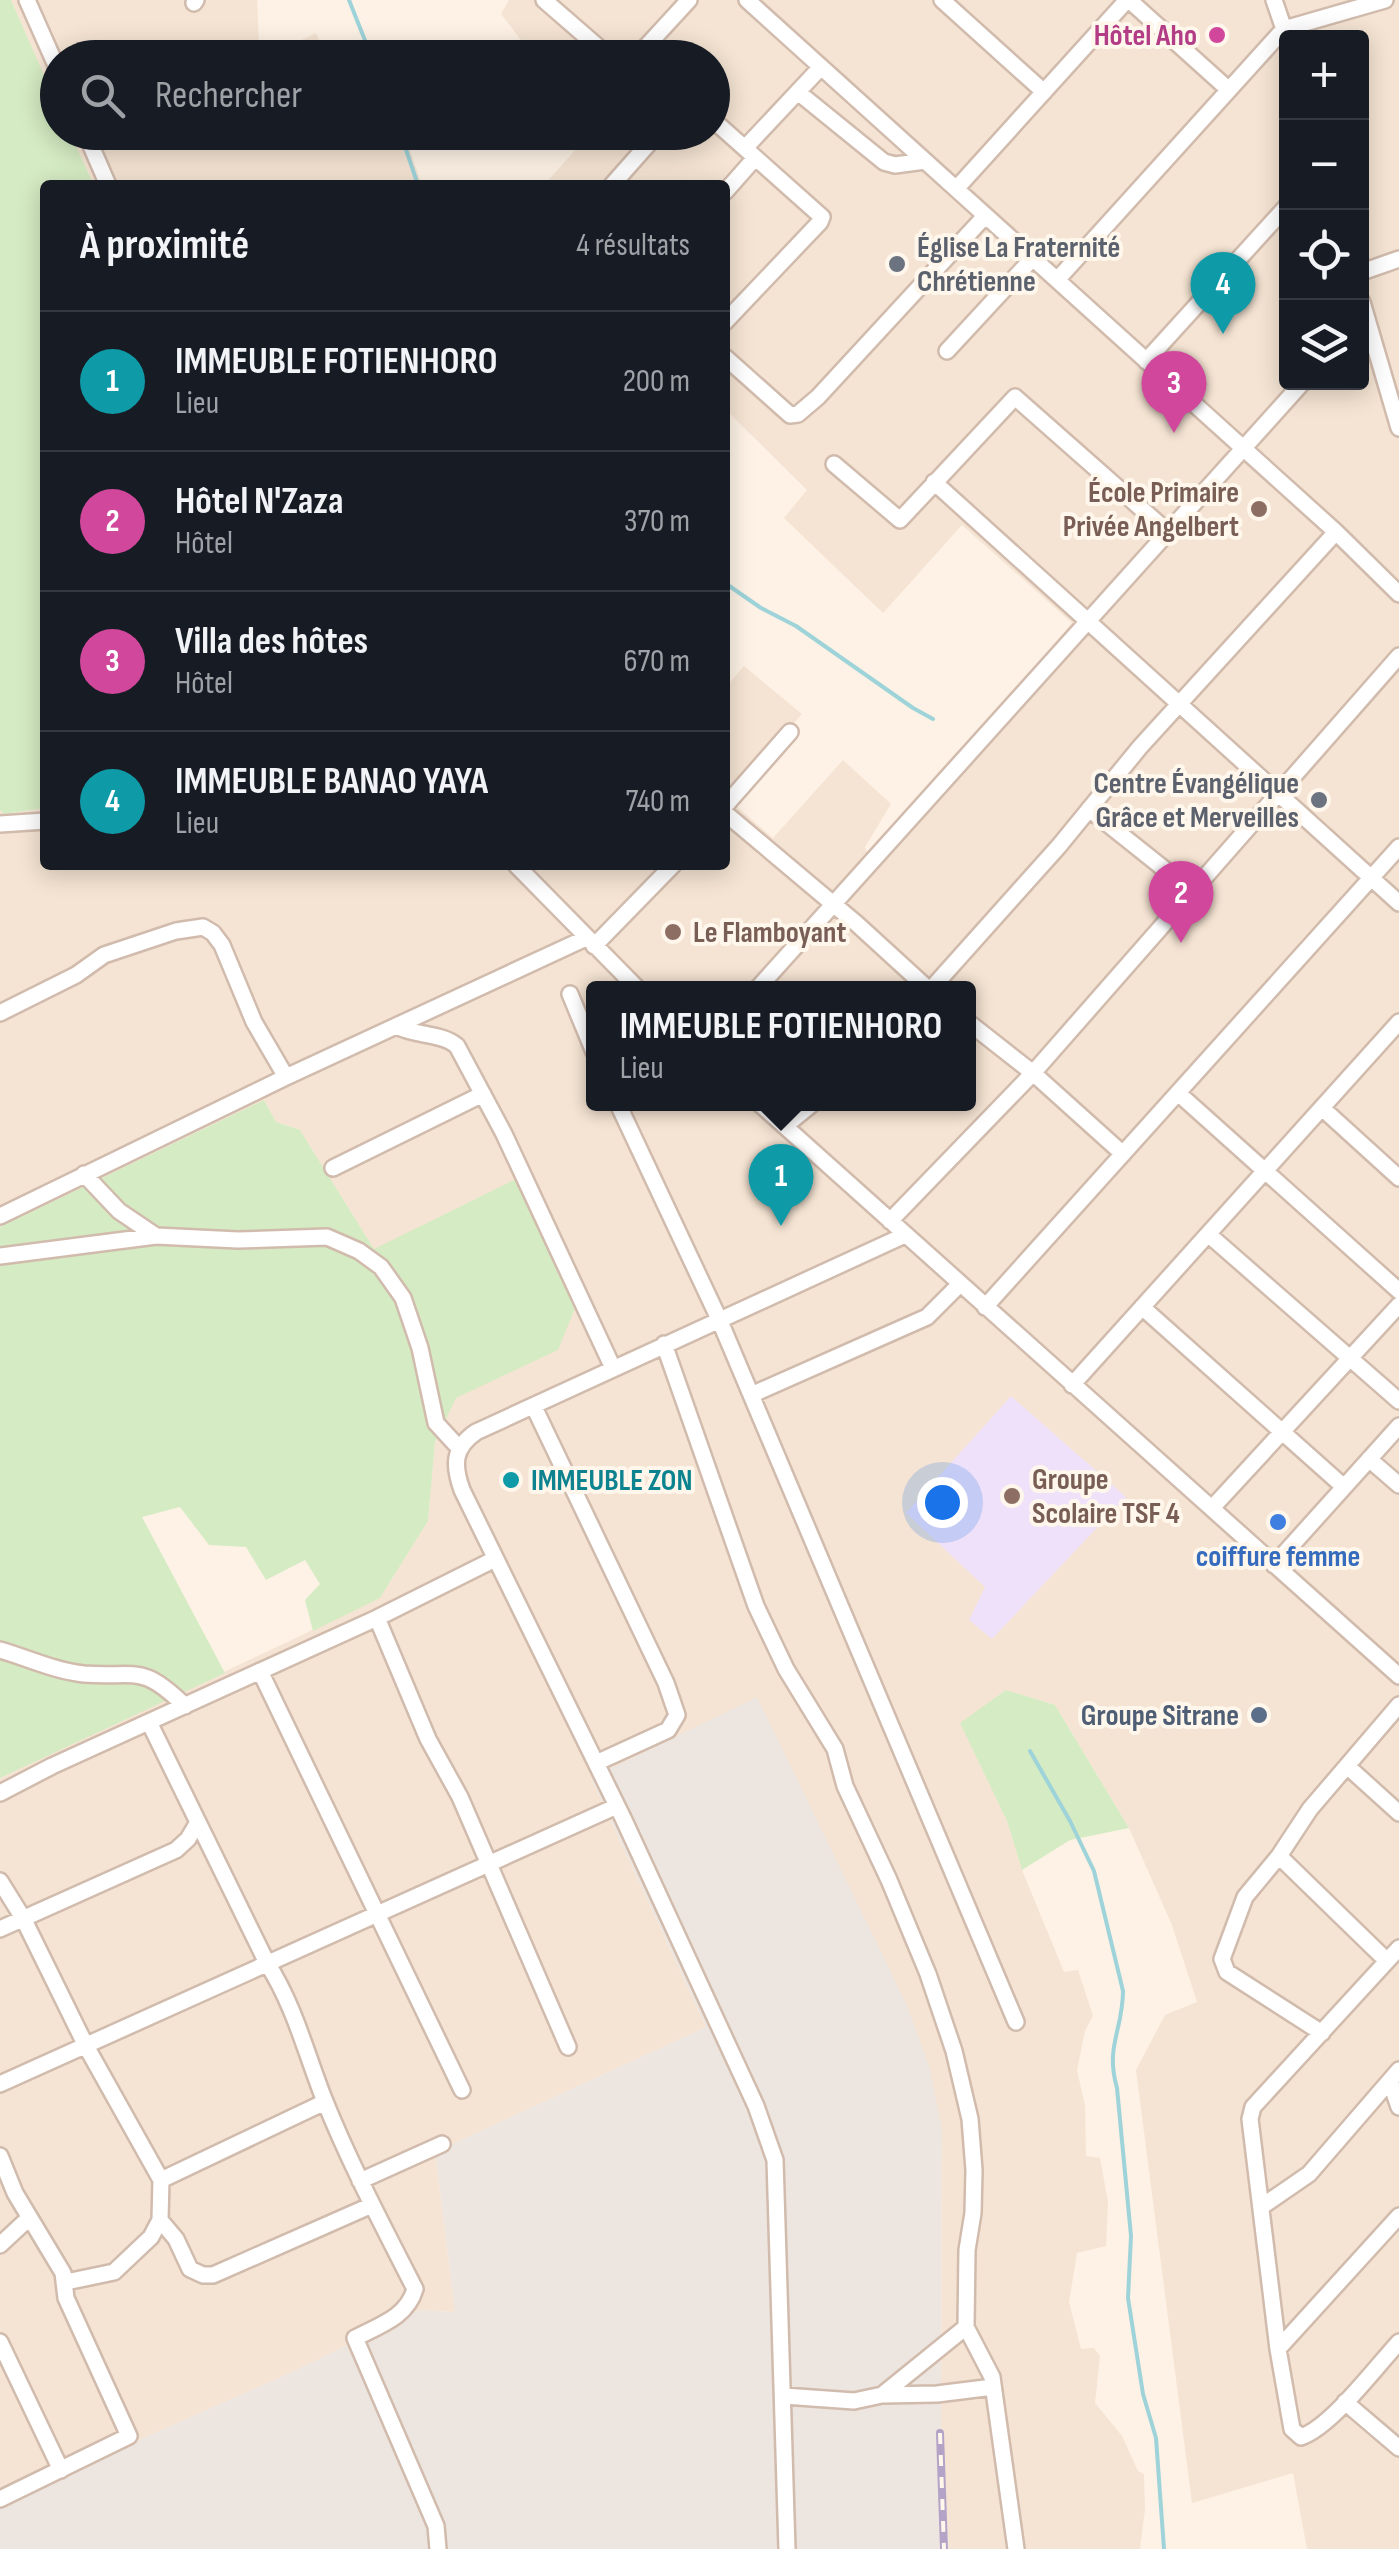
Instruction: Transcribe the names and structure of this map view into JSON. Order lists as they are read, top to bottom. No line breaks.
{"places":["Hôtel Aho","Église La Fraternité Chrétienne","École Primaire Privée Angelbert","Centre Évangélique Grâce et Merveilles","Le Flamboyant","IMMEUBLE ZON","Groupe Scolaire TSF 4","coiffure femme","Groupe Sitrane"],"page":{"map_buttons":["+","−"],"search":"Rechercher","heading":["À proximité","4 résultats"],"pins":["4","3","2","1"],"list":[{"mark":"1","name":"IMMEUBLE FOTIENHORO","note":"Lieu","value":"200 m"},{"mark":"2","name":"Hôtel N'Zaza","note":"Hôtel","value":"370 m"},{"mark":"3","name":"Villa des hôtes","note":"Hôtel","value":"670 m"},{"mark":"4","name":"IMMEUBLE BANAO YAYA","note":"Lieu","value":"740 m"}],"popup":["IMMEUBLE FOTIENHORO","Lieu"]}}
